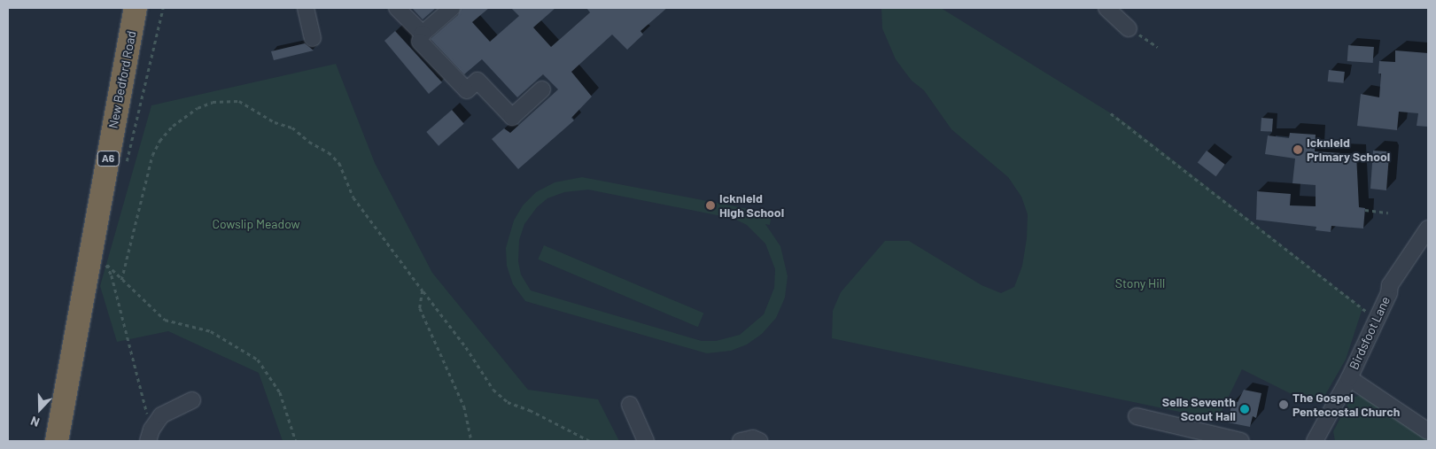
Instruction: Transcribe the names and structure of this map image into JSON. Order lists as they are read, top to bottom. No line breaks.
{"streets":{"highway":["New Bedford Road","A6"],"street":["Birdsfoot Lane"]},"parks":["Cowslip Meadow","Stony Hill"],"places":["Icknield Primary School","Icknield High School","The Gospel Pentecostal Church","Sells Seventh Scout Hall"],"north":"bottom"}
